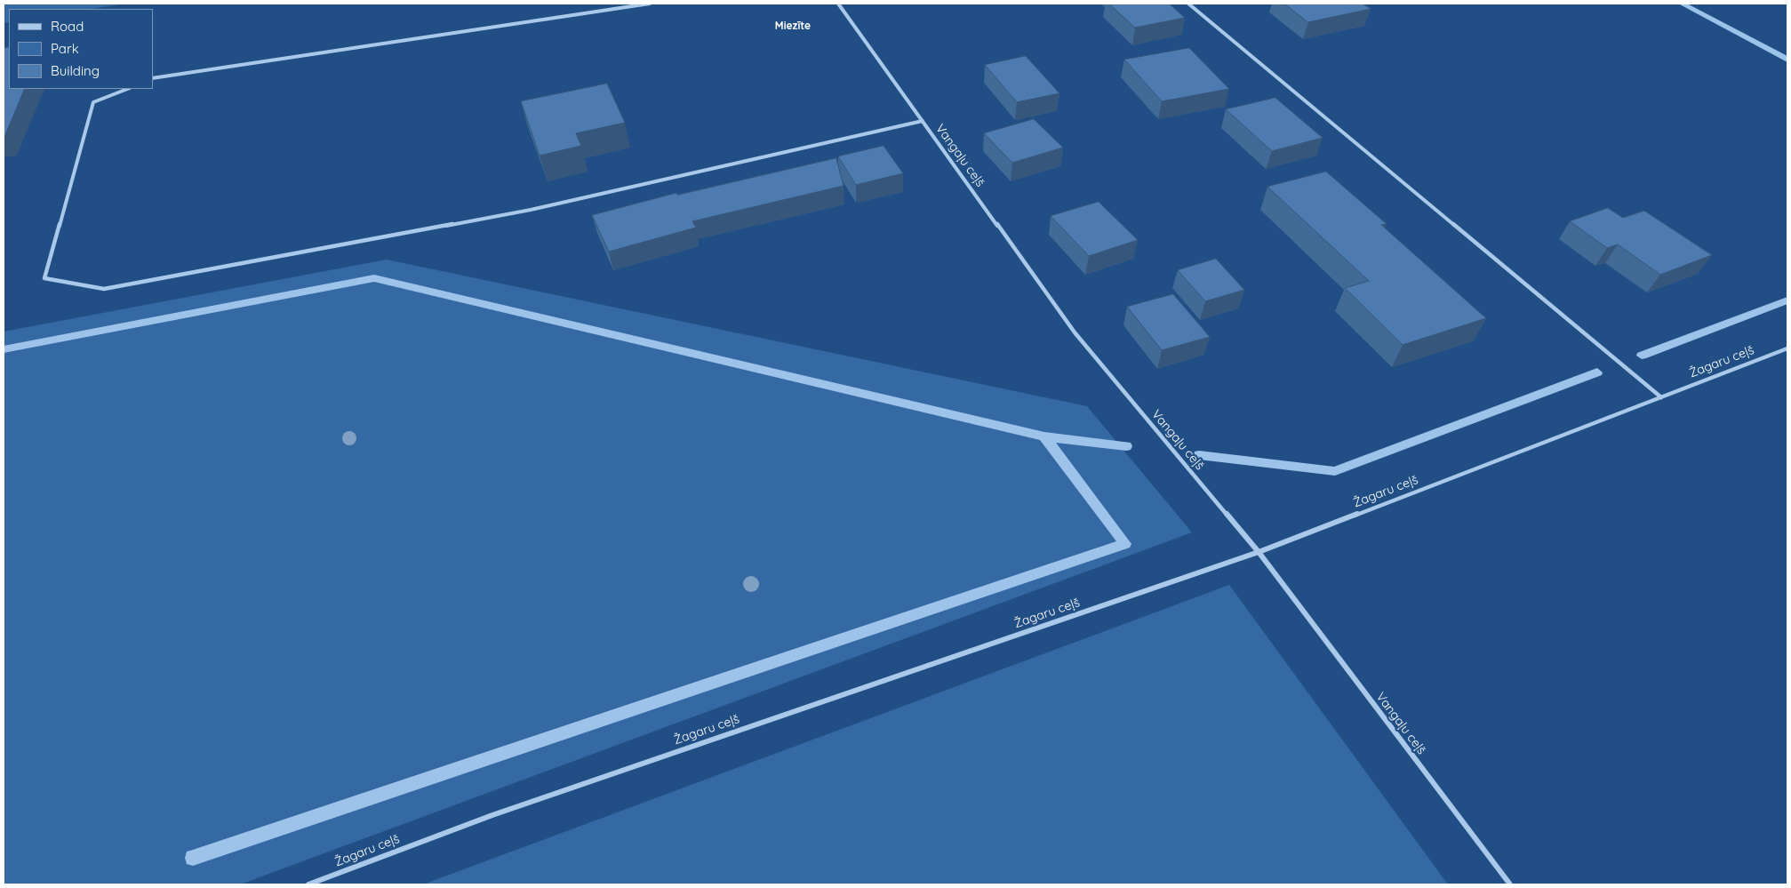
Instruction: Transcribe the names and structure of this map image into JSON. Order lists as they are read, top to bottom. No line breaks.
{"streets":{"street":["Vangaļu ceļš","Žagaru ceļš"]},"crossings":[["Vangaļu ceļš","Žagaru ceļš"]],"districts":["Miezīte"],"legend":["Road","Park","Building"]}
